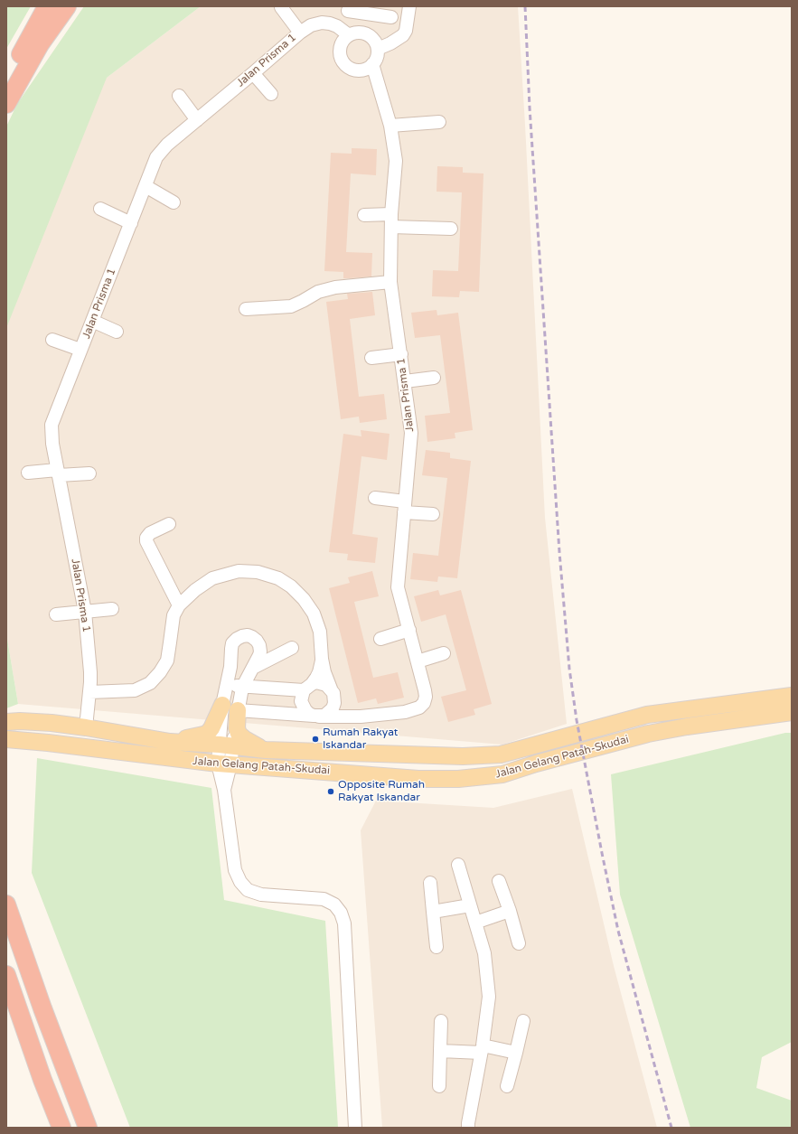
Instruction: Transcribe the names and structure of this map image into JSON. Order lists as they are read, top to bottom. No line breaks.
{"streets":{"main road":["Jalan Gelang Patah-Skudai"],"street":["Jalan Prisma 1"]},"crossings":[["Jalan Prisma 1","Jalan Gelang Patah-Skudai"]],"places":["Rumah Rakyat Iskandar","Opposite Rumah Rakyat Iskandar"]}
